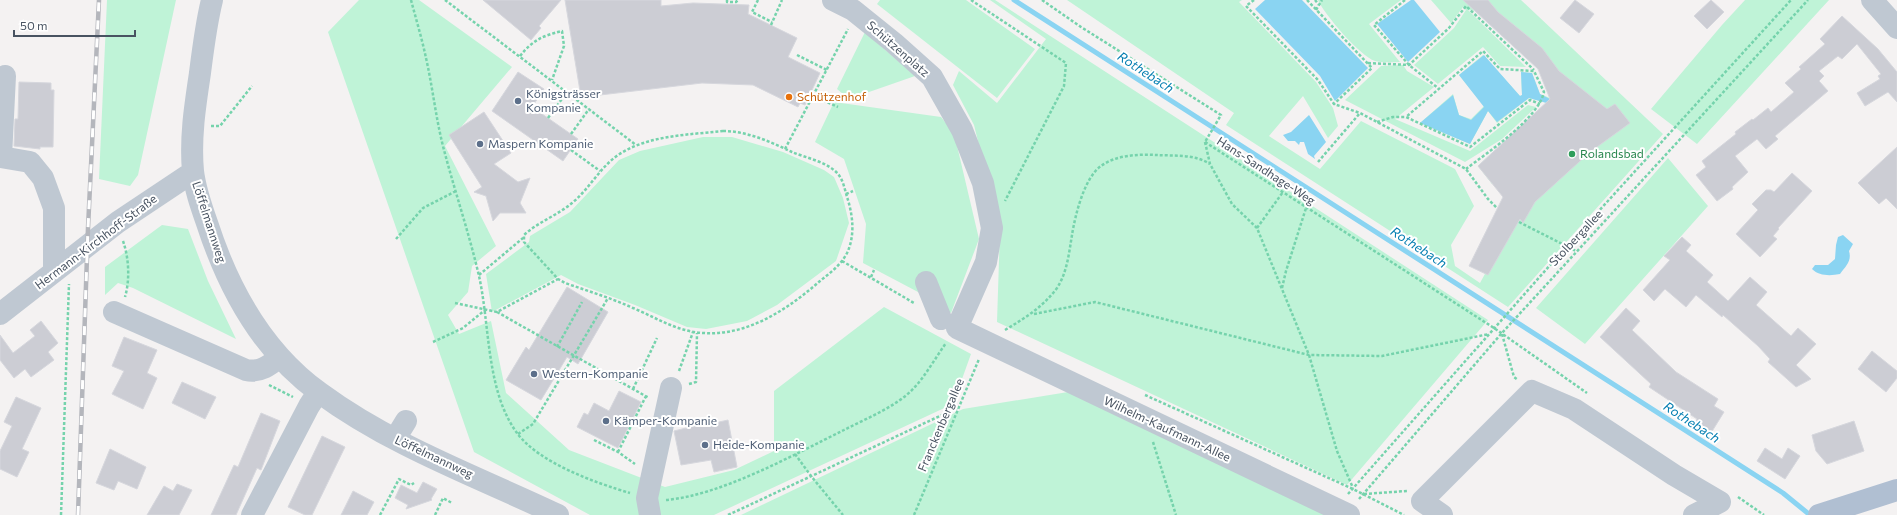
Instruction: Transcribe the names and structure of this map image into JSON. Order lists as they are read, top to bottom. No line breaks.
{"streets":{"street":["Schützenplatz","Löffelmannweg","Hermann-Kirchhoff-Straße","Wilhelm-Kaufmann-Allee"],"path":["Hans-Sandhage-Weg","Stolbergallee","Franckenbergallee"]},"crossings":[["Hans-Sandhage-Weg","Stolbergallee"],["Löffelmannweg","Hermann-Kirchhoff-Straße"],["Franckenbergallee","Wilhelm-Kaufmann-Allee"]],"water":["Rothebach"],"places":["Schützenhof","Königsträsser Kompanie","Maspern Kompanie","Rolandsbad","Western-Kompanie","Kämper-Kompanie","Heide-Kompanie"],"scale_bar":"50 m"}
